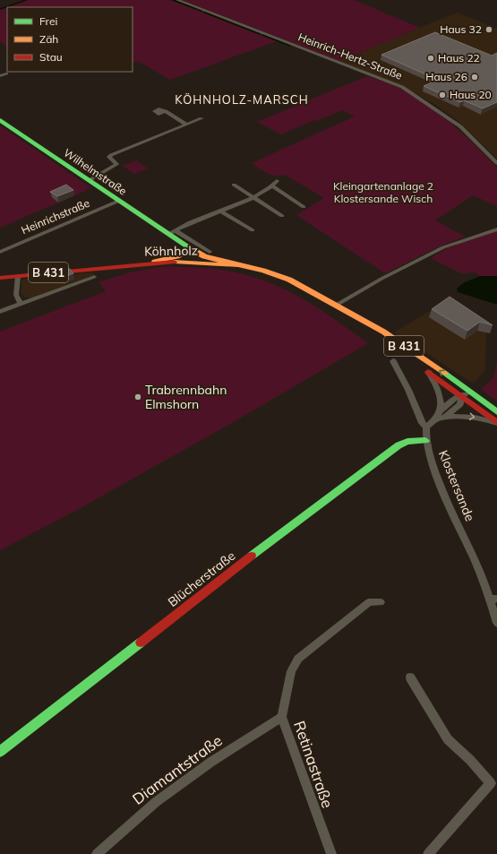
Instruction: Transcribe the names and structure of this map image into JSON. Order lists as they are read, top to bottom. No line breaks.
{"streets":{"main road":["Wilhelmstraße","Köhnholz","B 431","Blücherstraße"],"street":["Heinrich-Hertz-Straße","Heinrichstraße","Klostersande","Retinastraße","Diamantstraße"]},"crossings":[["Wilhelmstraße","Heinrichstraße"],["Wilhelmstraße","Köhnholz"],["Köhnholz","B 431"],["Klostersande","Blücherstraße"],["Retinastraße","Diamantstraße"]],"districts":["KÖHNHOLZ-MARSCH"],"parks":["Kleingartenanlage 2 Klostersande Wisch"],"places":["Haus 32","Haus 22","Haus 26","Haus 20","Trabrennbahn Elmshorn"],"legend":["Frei","Zäh","Stau"]}
